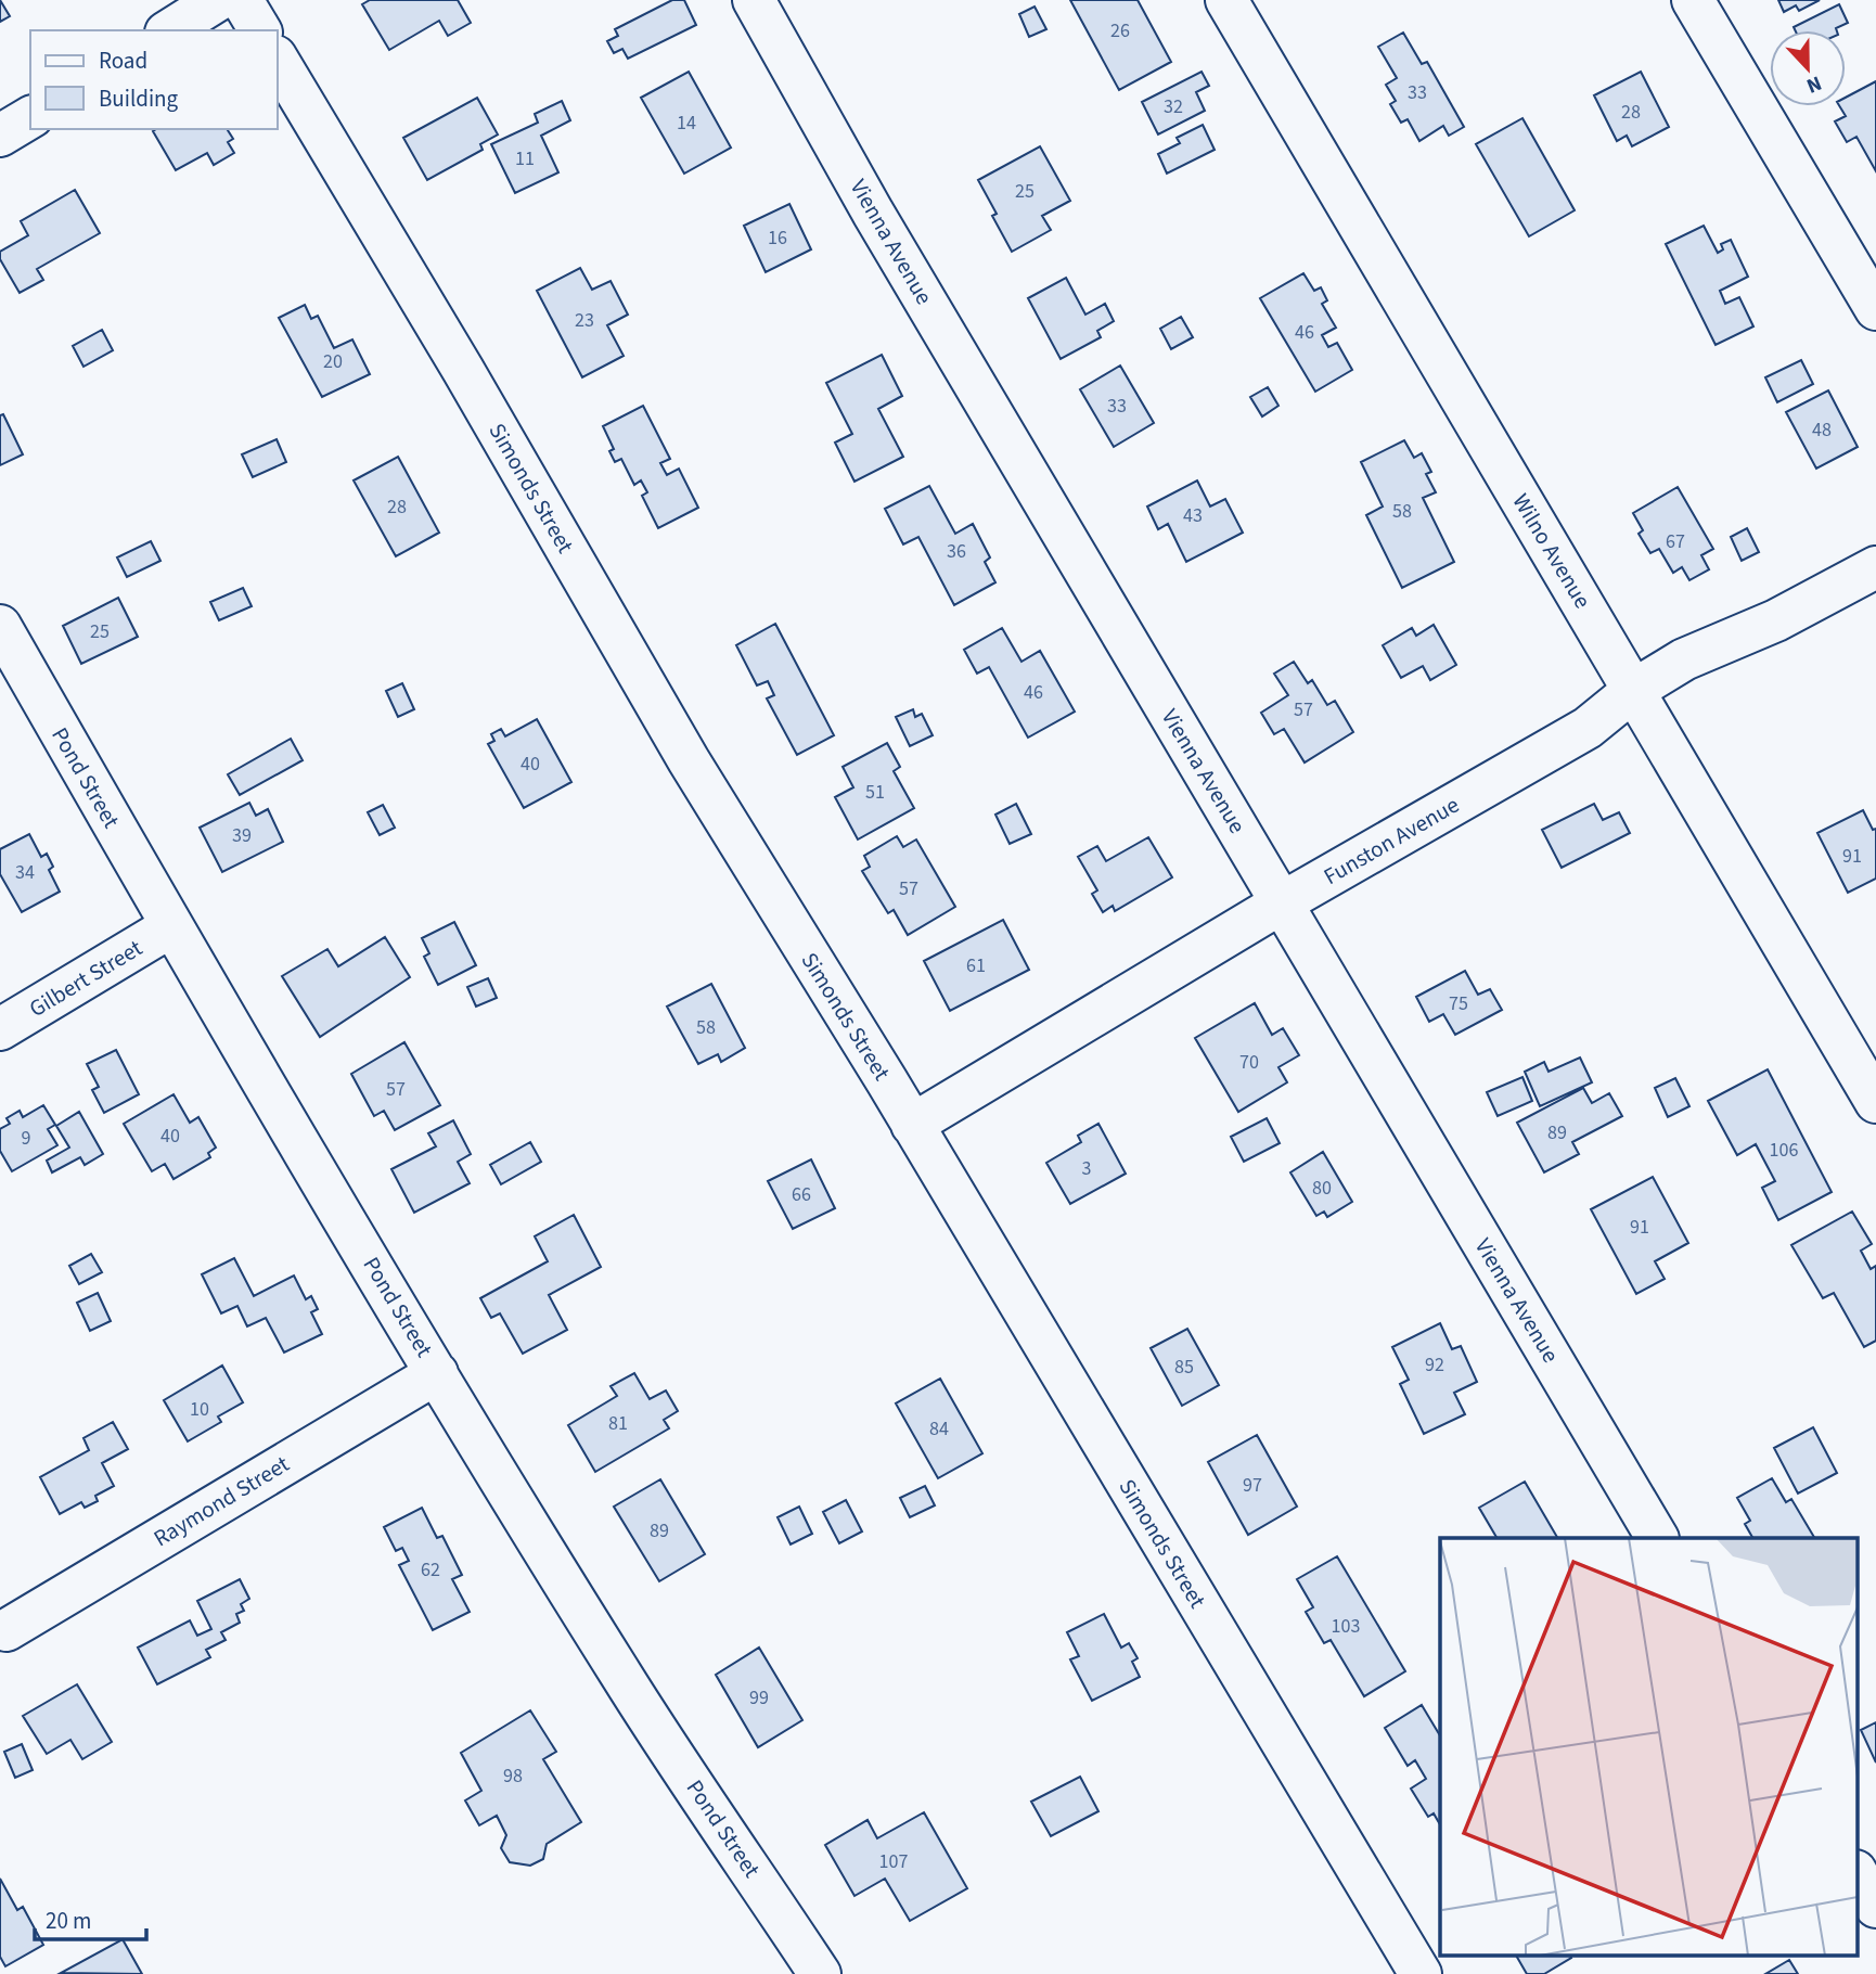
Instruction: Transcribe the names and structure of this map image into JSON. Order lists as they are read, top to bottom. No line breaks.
{"streets":{"street":["Vienna Avenue","Simonds Street","Wilno Avenue","Pond Street","Funston Avenue","Gilbert Street","Raymond Street"]},"crossings":[["Vienna Avenue","Funston Avenue"],["Simonds Street","Funston Avenue"],["Wilno Avenue","Funston Avenue"],["Pond Street","Gilbert Street"],["Pond Street","Raymond Street"]],"house_numbers":["26","33","32","28","14","11","25","16","23","46","20","33","48","28","58","43","67","36","25","46","57","40","51","39","91","34","57","61","75","58","70","57","89","40","9","106","3","80","66","91","92","85","10","81","84","97","89","62","103","99","98","107"],"legend":["Road","Building"],"scale_bar":"20 m","north":"bottom"}
